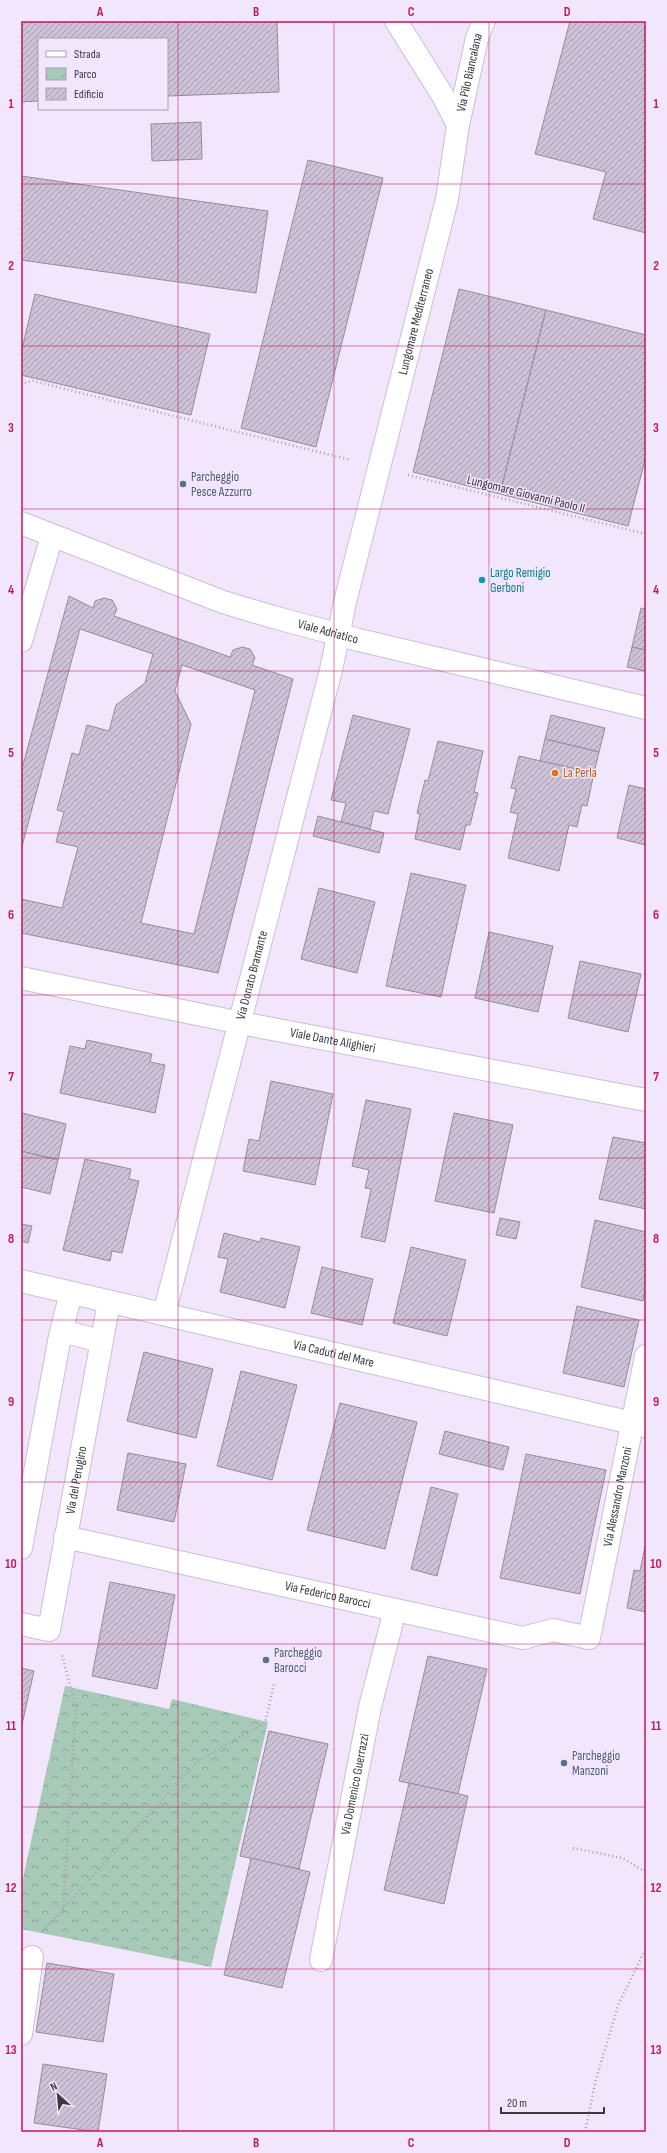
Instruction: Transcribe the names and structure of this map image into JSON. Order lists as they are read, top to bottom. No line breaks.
{"streets":{"street":["Via Pilo Biancalana","Lungomare Mediterraneo","Viale Adriatico","Via Donato Bramante","Viale Dante Alighieri","Via Caduti del Mare","Via del Perugino","Via Alessandro Manzoni","Via Federico Barocci","Via Domenico Guerrazzi"],"path":["Lungomare Giovanni Paolo II"]},"crossings":[["Via Pilo Biancalana","Lungomare Mediterraneo"],["Lungomare Mediterraneo","Viale Adriatico"],["Lungomare Mediterraneo","Via Donato Bramante"],["Viale Adriatico","Via Donato Bramante"],["Via Donato Bramante","Viale Dante Alighieri"],["Via Donato Bramante","Via Caduti del Mare"],["Via Caduti del Mare","Via del Perugino"],["Via Caduti del Mare","Via Alessandro Manzoni"],["Via del Perugino","Via Federico Barocci"],["Via Alessandro Manzoni","Via Federico Barocci"],["Via Federico Barocci","Via Domenico Guerrazzi"]],"places":["Parcheggio Pesce Azzurro","Largo Remigio Gerboni","La Perla","Parcheggio Barocci","Parcheggio Manzoni"],"legend":["Strada","Parco","Edificio"],"scale_bar":"20 m","north":"top left","grid":{"columns":["A","B","C","D"],"rows":["1","2","3","4","5","6","7","8","9","10","11","12","13"]}}
